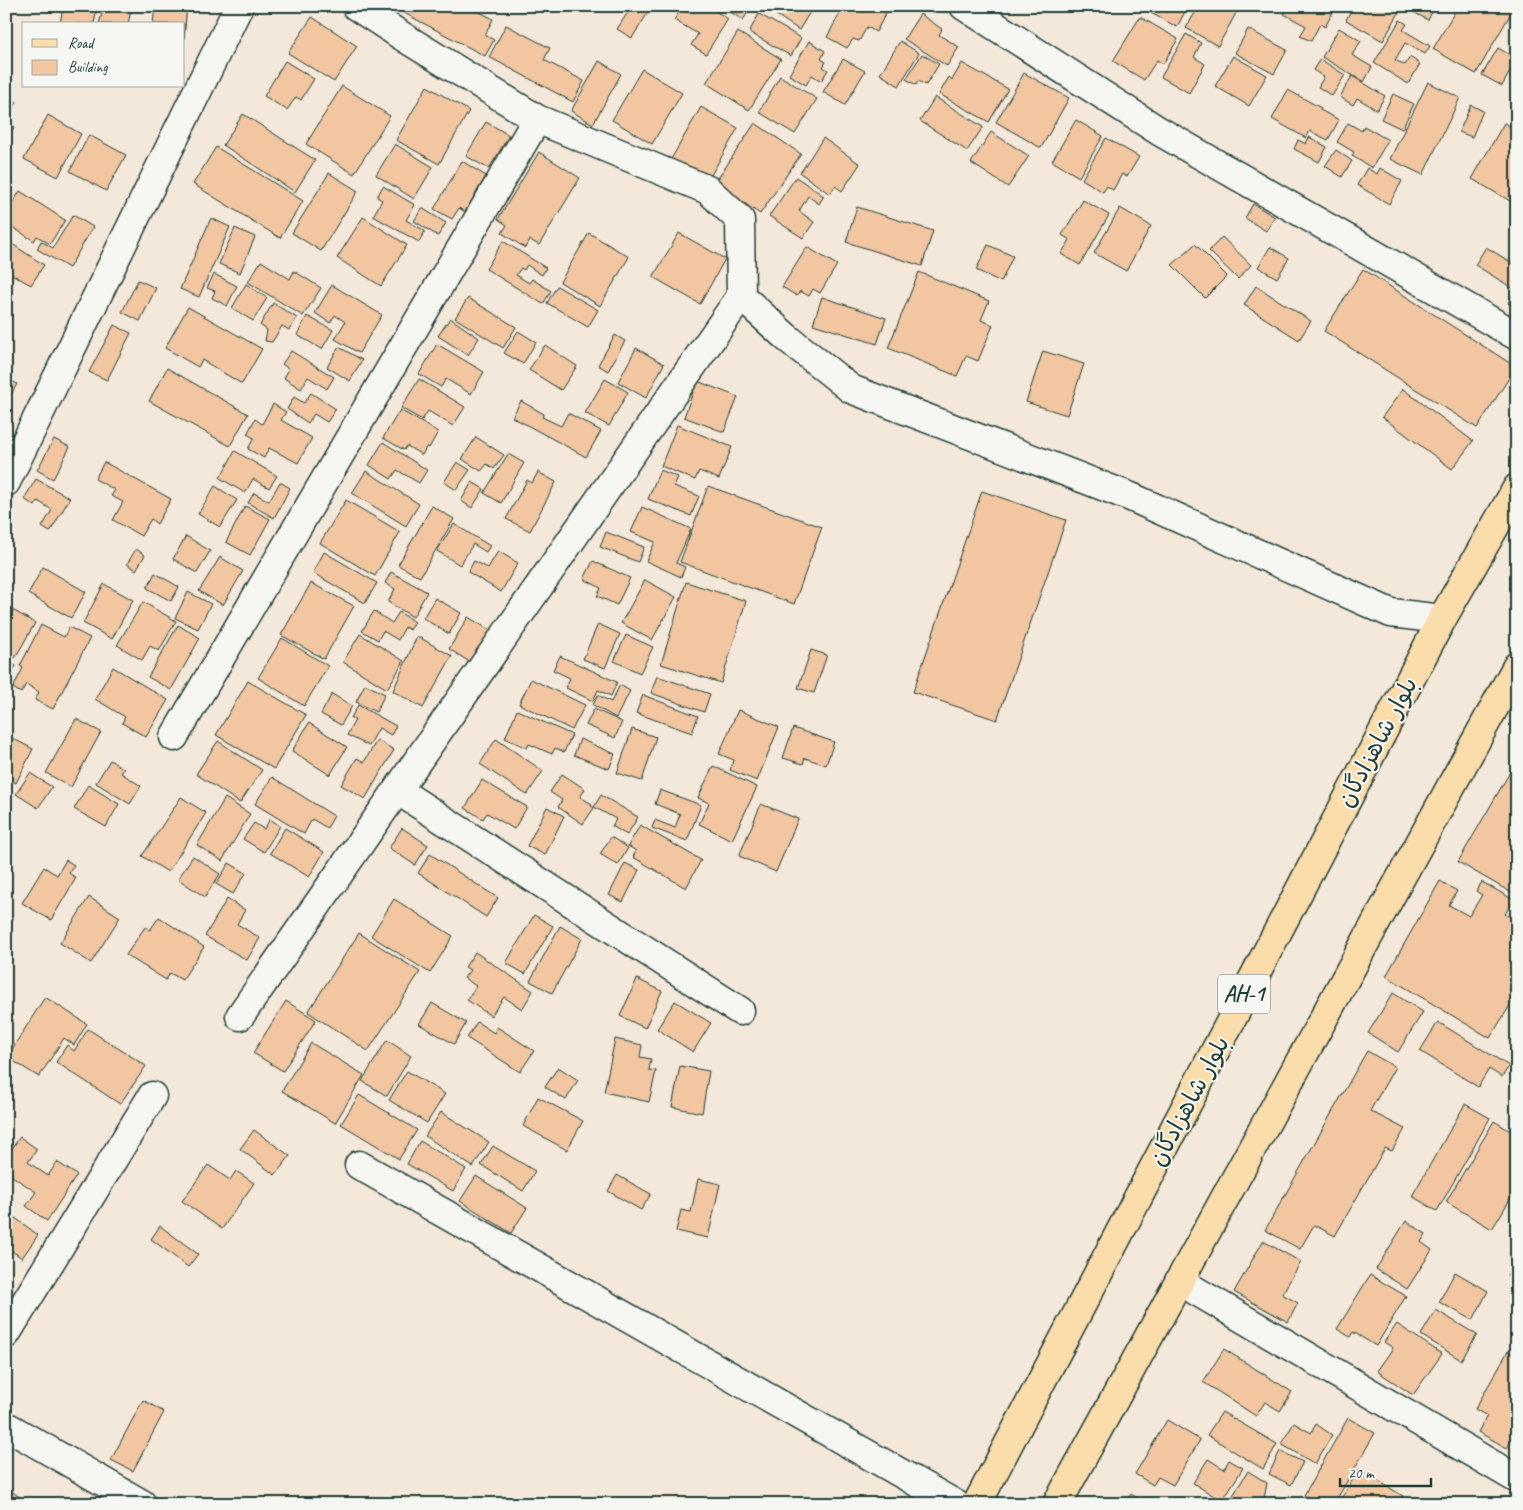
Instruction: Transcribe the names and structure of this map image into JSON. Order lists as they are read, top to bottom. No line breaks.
{"streets":{"main road":["بلوار شاهزادگان","AH-1"]},"legend":["Road","Building"],"scale_bar":"20 m"}
